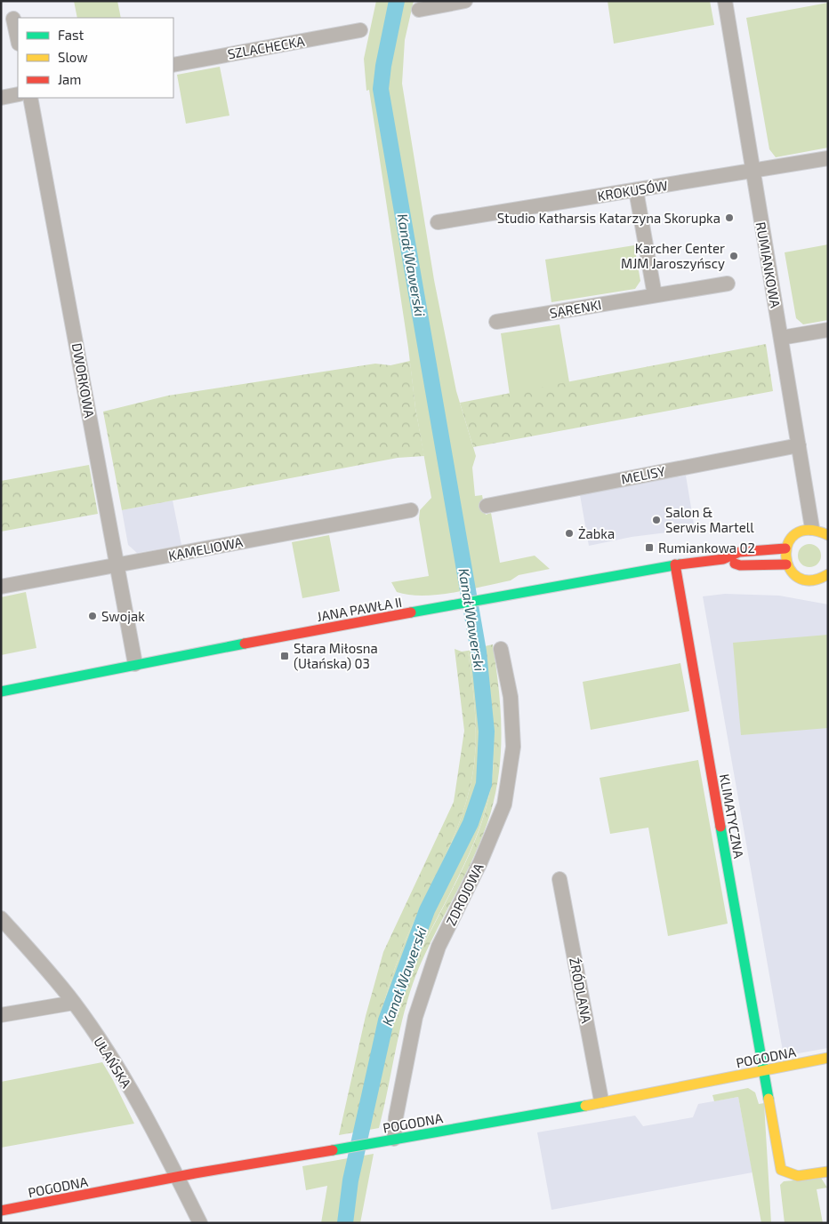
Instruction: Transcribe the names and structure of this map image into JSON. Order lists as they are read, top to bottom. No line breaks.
{"streets":{"street":["SZLACHECKA","KROKUSÓW","RUMIANKOWA","SARENKI","DWORKOWA","MELISY","KAMELIOWA","JANA PAWŁA II","KLIMATYCZNA","ZDROJOWA","ŹRÓDLANA","POGODNA","UŁAŃSKA"]},"crossings":[["KROKUSÓW","RUMIANKOWA"],["RUMIANKOWA","MELISY"],["DWORKOWA","KAMELIOWA"],["DWORKOWA","JANA PAWŁA II"],["JANA PAWŁA II","KLIMATYCZNA"],["KLIMATYCZNA","POGODNA"],["ZDROJOWA","POGODNA"],["ŹRÓDLANA","POGODNA"],["POGODNA","UŁAŃSKA"]],"water":["Kanał Wawerski"],"places":{"other":["Studio Katharsis Katarzyna Skorupka","Karcher Center MJM Jaroszyńscy","Salon & Serwis Martell","Żabka","Swojak"],"transit":["Rumiankowa 02","Stara Miłosna (Ułańska) 03"]},"legend":["Fast","Slow","Jam"]}
